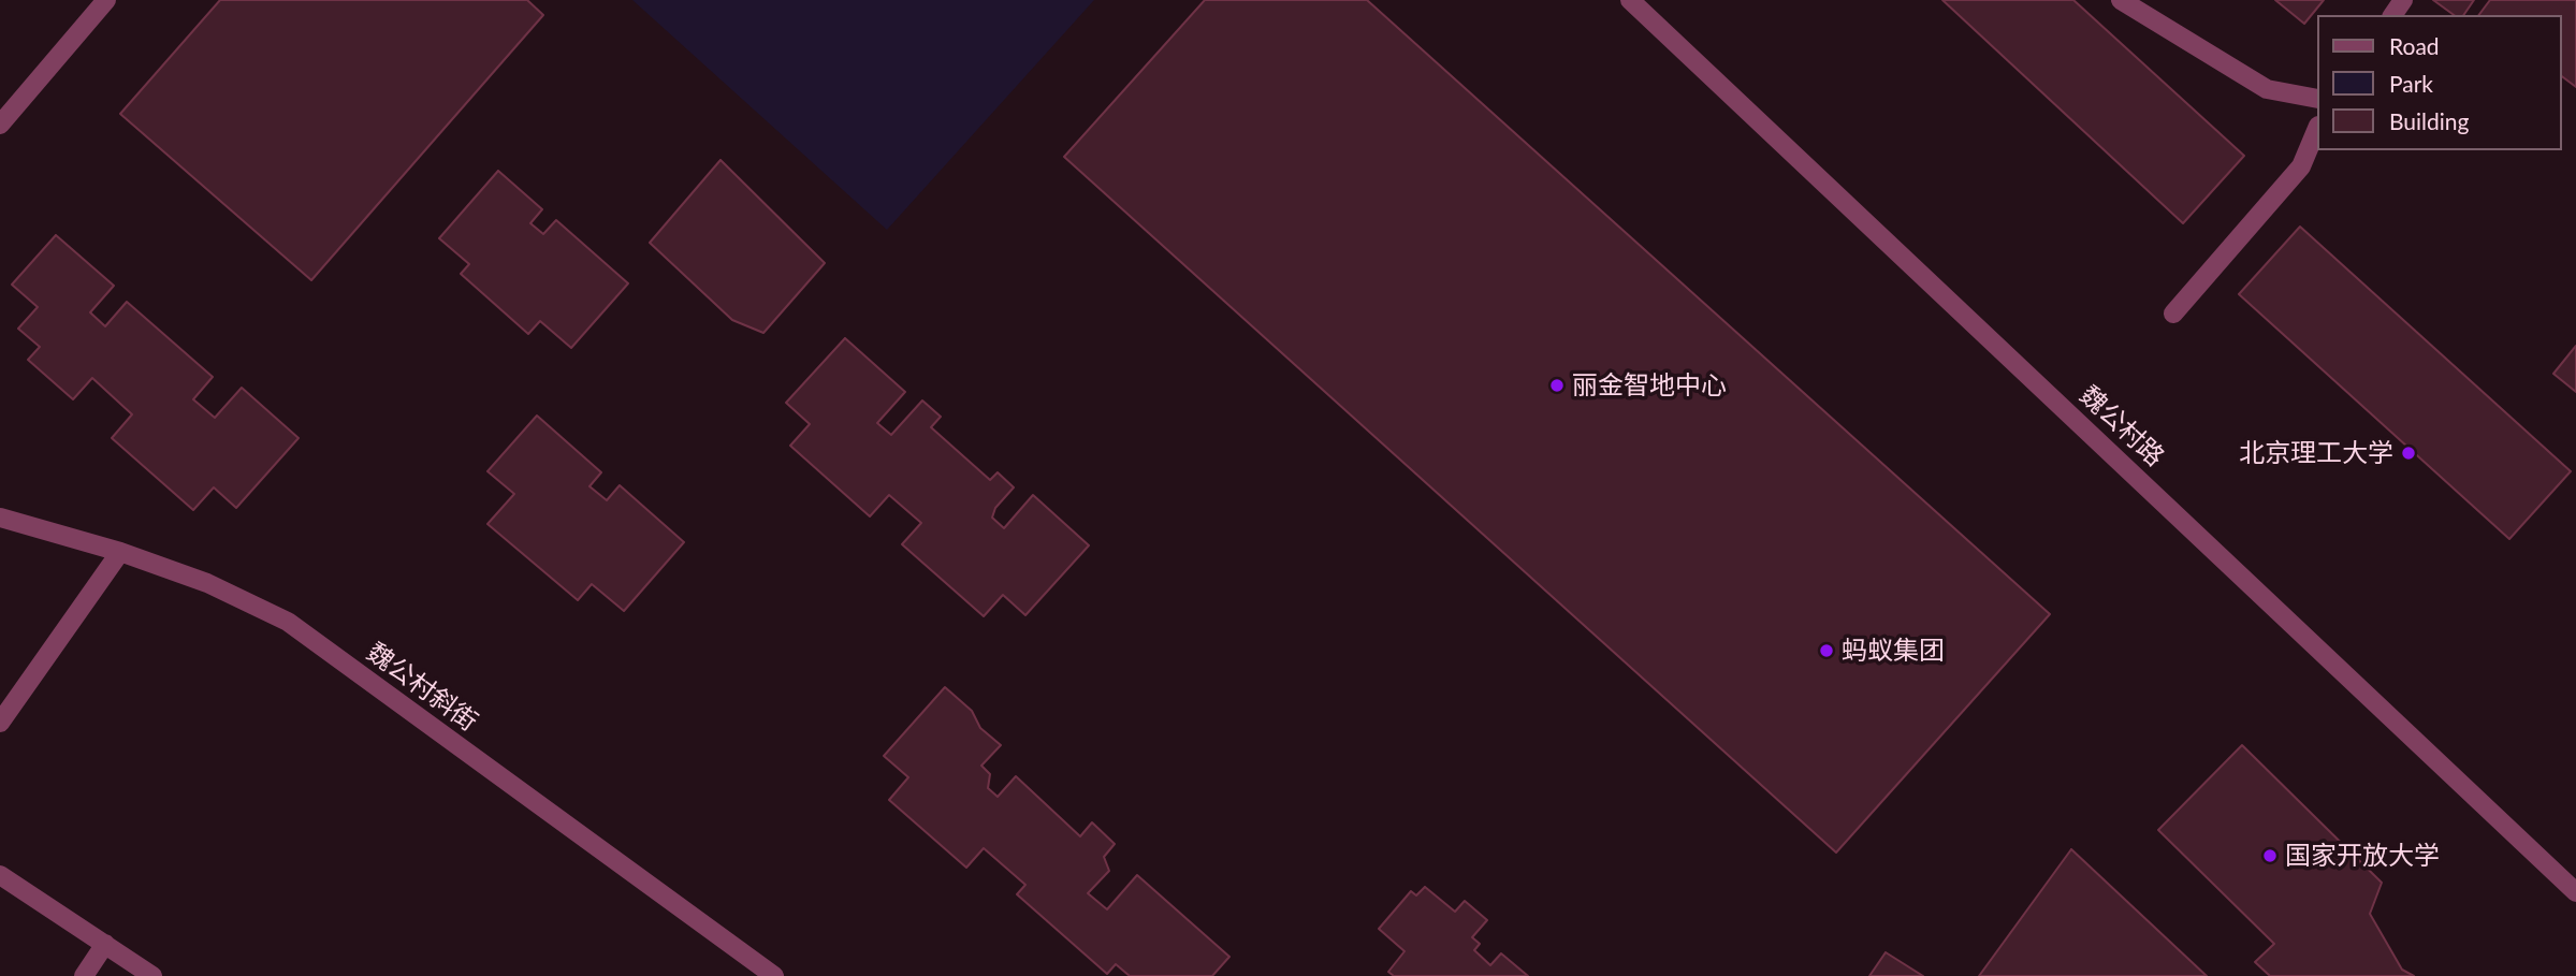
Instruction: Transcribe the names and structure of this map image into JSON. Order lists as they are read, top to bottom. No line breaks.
{"streets":{"street":["魏公村路","魏公村斜街"]},"places":["丽金智地中心","北京理工大学","蚂蚁集团","国家开放大学"],"legend":["Road","Park","Building"]}
